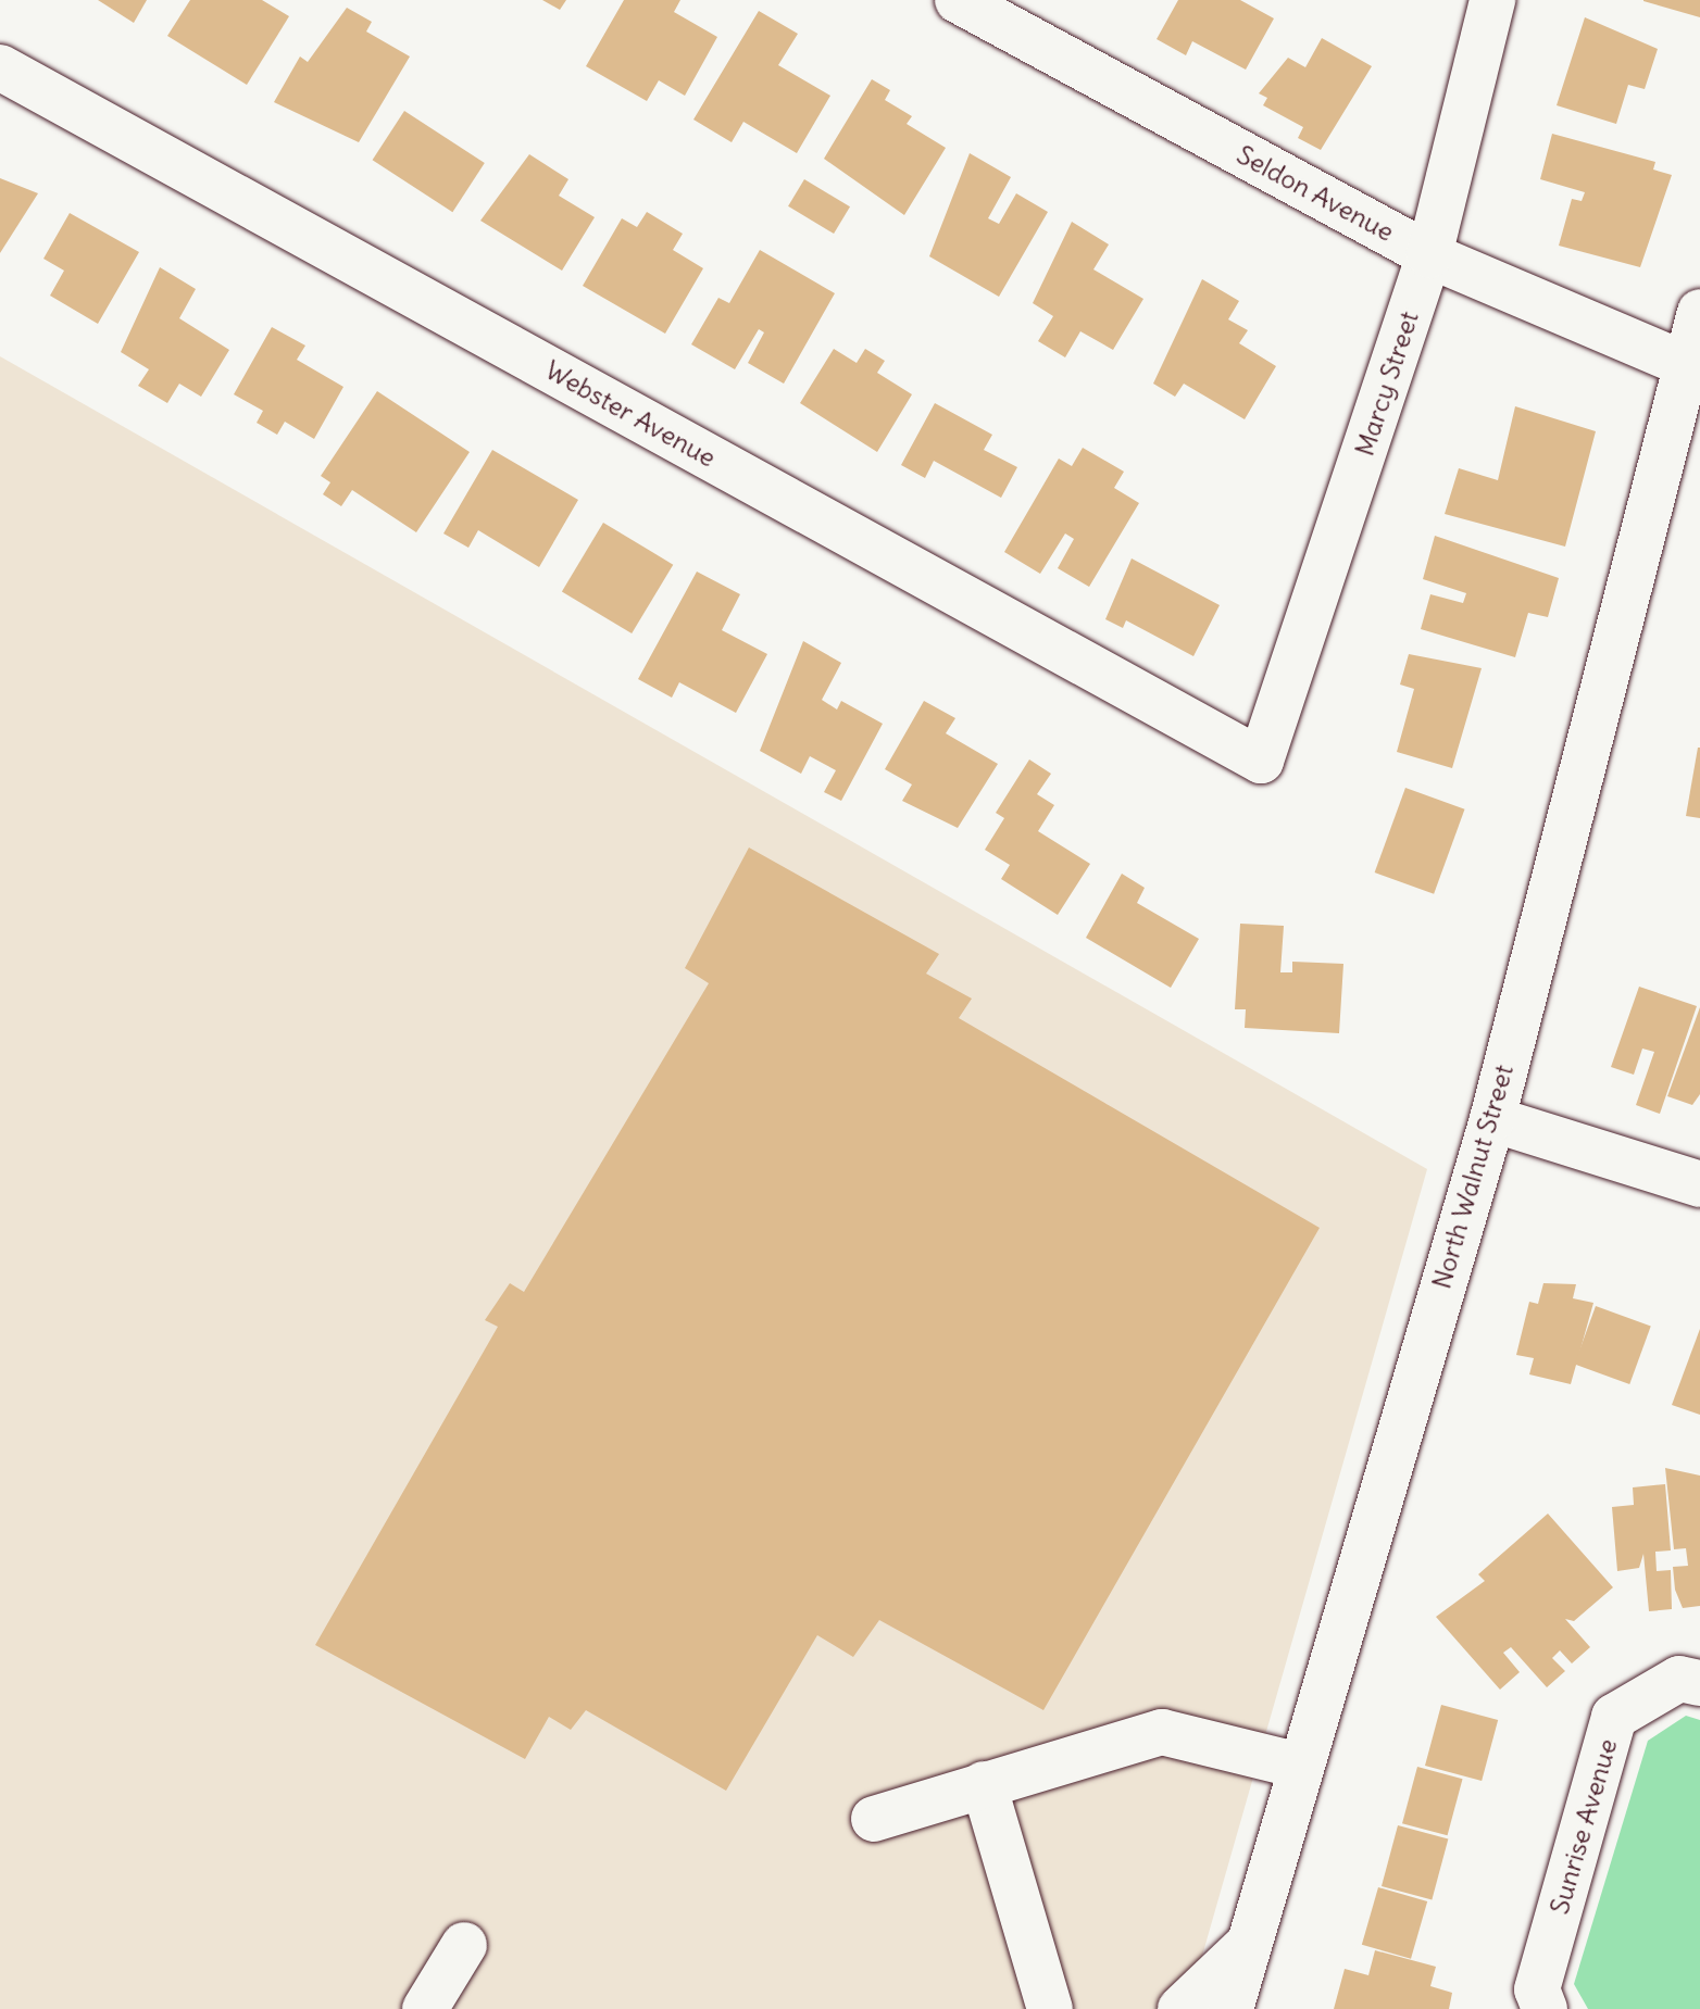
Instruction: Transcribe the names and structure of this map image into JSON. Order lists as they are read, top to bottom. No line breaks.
{"streets":{"street":["Seldon Avenue","Marcy Street","Webster Avenue","North Walnut Street","Sunrise Avenue"]},"crossings":[["Seldon Avenue","Marcy Street"],["Seldon Avenue","North Walnut Street"],["Marcy Street","Webster Avenue"]]}
